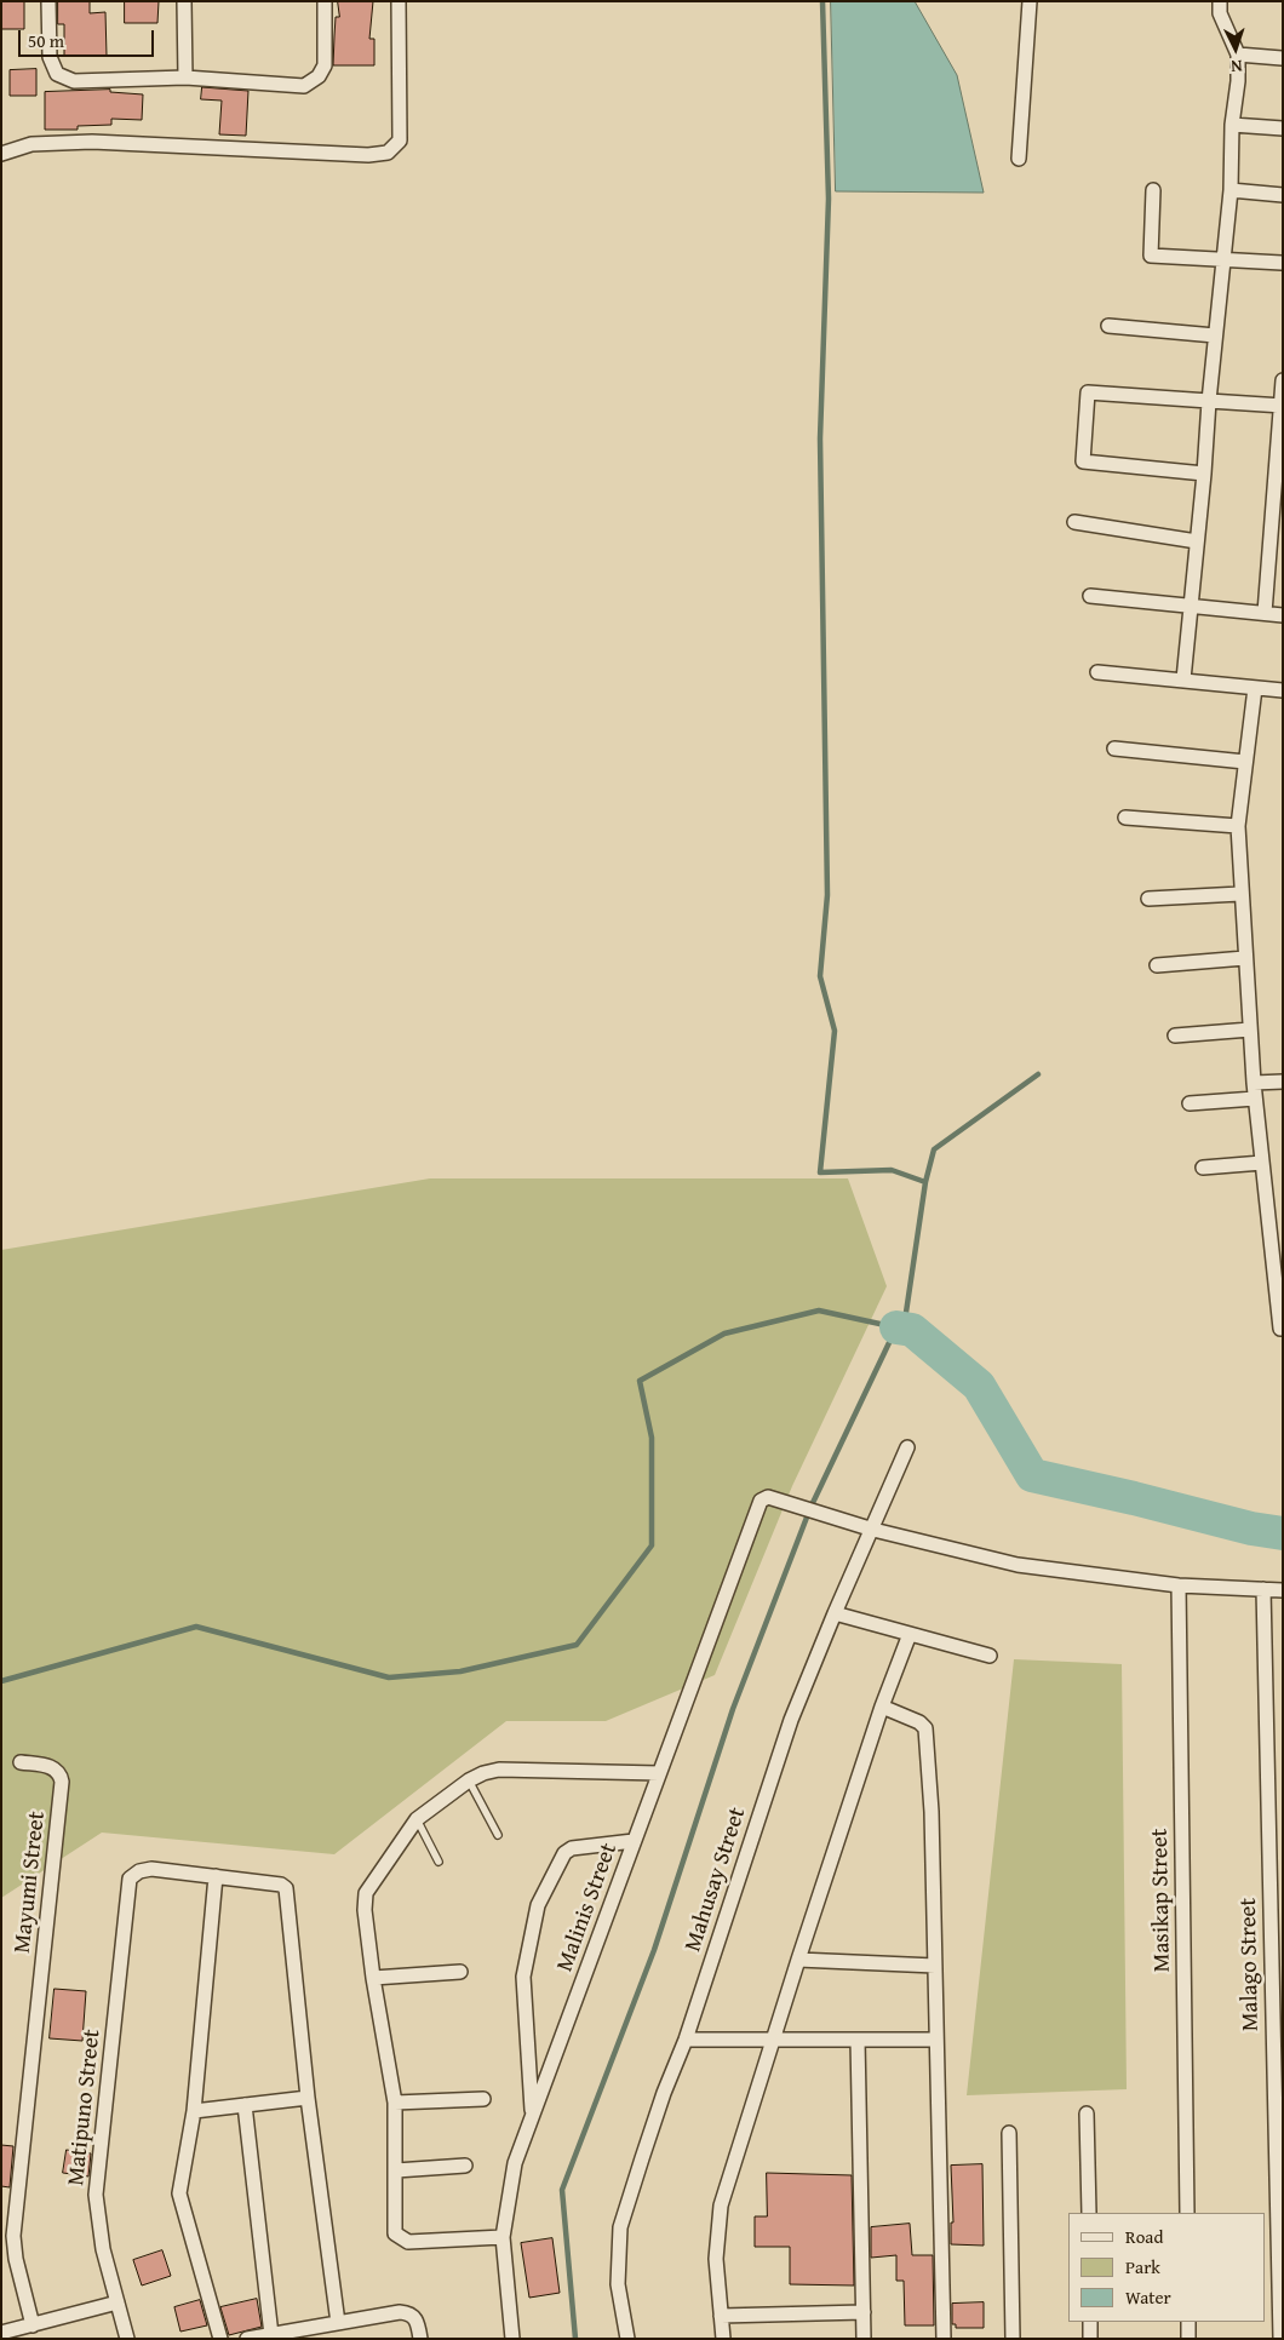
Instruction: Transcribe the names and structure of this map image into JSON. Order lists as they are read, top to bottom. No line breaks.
{"streets":{"street":["Mahusay Street","Mayumi Street","Masikap Street","Malinis Street","Malago Street","Matipuno Street"]},"crossings":[["Mahusay Street","Malinis Street"]],"legend":["Road","Park","Water"],"scale_bar":"50 m","north":"bottom"}
